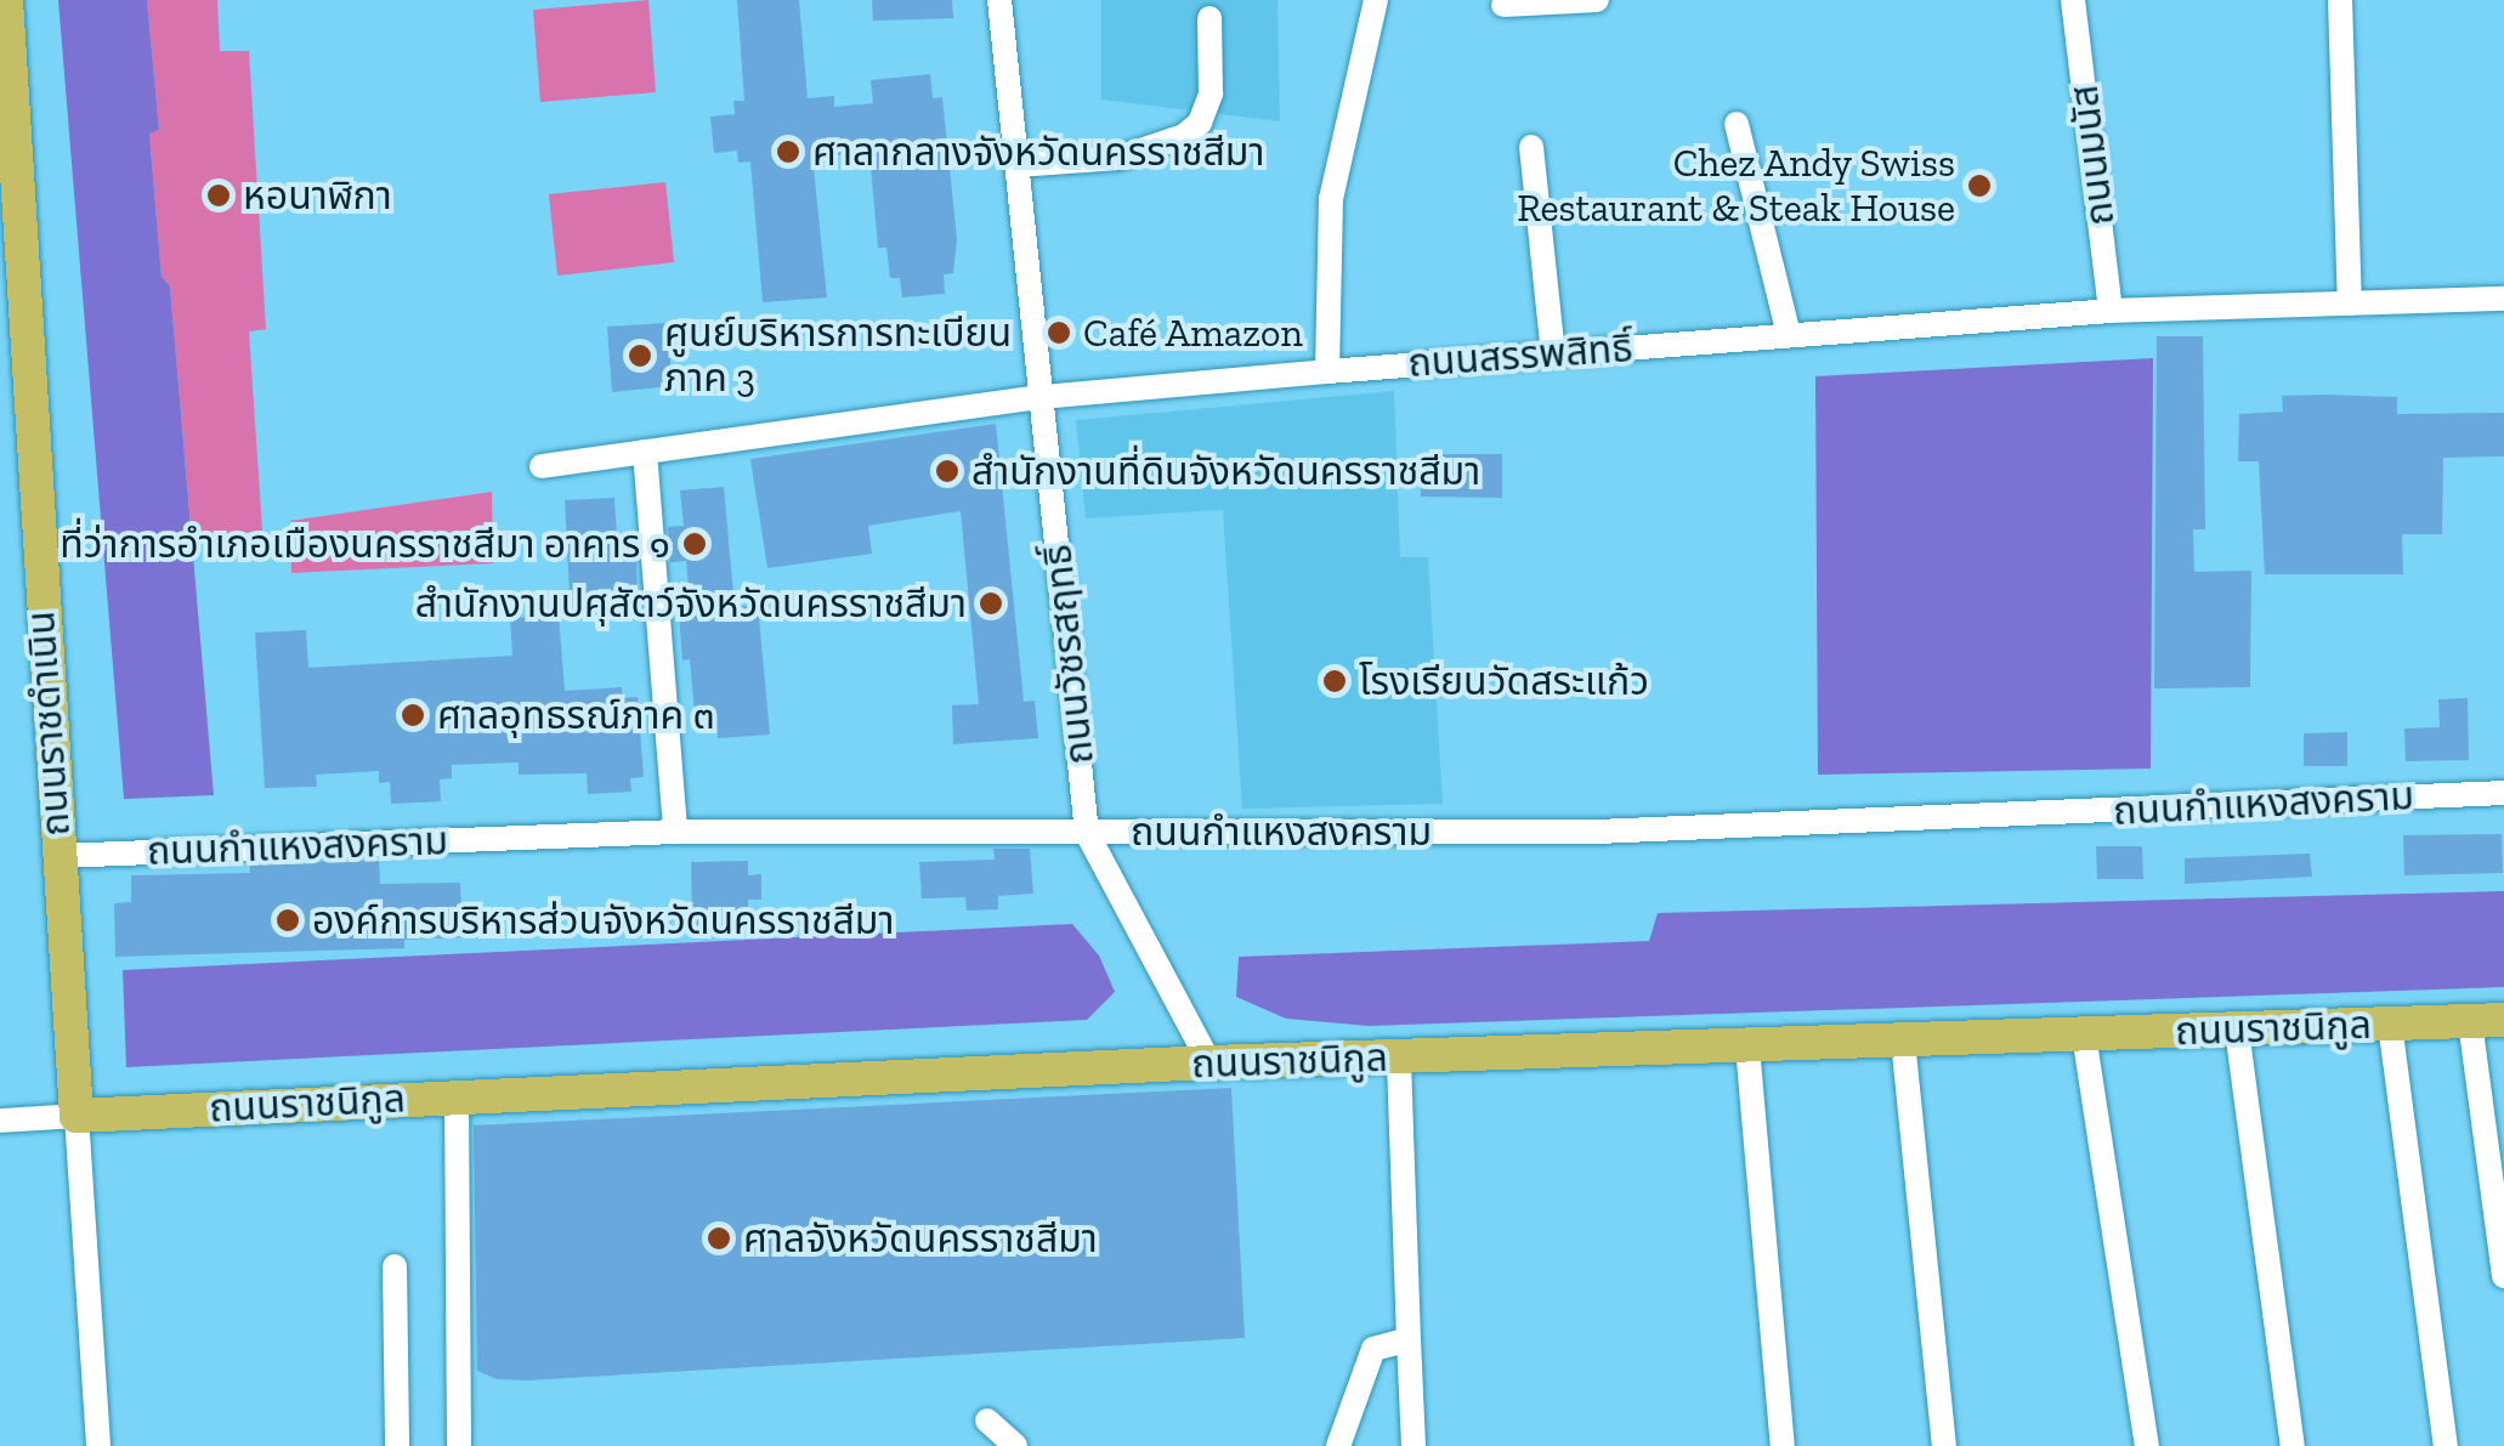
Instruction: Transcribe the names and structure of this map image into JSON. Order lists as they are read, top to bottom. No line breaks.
{"streets":{"main road":["ถนนราชดำเนิน","ถนนราชนิกูล"],"street":["ถนนมนัส","ถนนสรรพสิทธิ์","ถนนวัชรสฤทธิ์","ถนนกำแหงสงคราม"]},"crossings":[["ถนนมนัส","ถนนสรรพสิทธิ์"],["ถนนสรรพสิทธิ์","ถนนวัชรสฤทธิ์"],["ถนนวัชรสฤทธิ์","ถนนกำแหงสงคราม"],["ถนนวัชรสฤทธิ์","ถนนราชนิกูล"],["ถนนราชดำเนิน","ถนนกำแหงสงคราม"],["ถนนราชดำเนิน","ถนนราชนิกูล"]],"places":["ศาลากลางจังหวัดนครราชสีมา","Chez Andy Swiss Restaurant & Steak House","หอนาฬิกา","Café Amazon","ศูนย์บริหารการทะเบียน ภาค 3","สำนักงานที่ดินจังหวัดนครราชสีมา","ที่ว่าการอำเภอเมืองนครราชสีมา อาคาร ๑","สำนักงานปศุสัตว์จังหวัดนครราชสีมา","โรงเรียนวัดสระแก้ว","ศาลอุทธรณ์ภาค ๓","องค์การบริหารส่วนจังหวัดนครราชสีมา","ศาลจังหวัดนครราชสีมา"]}
